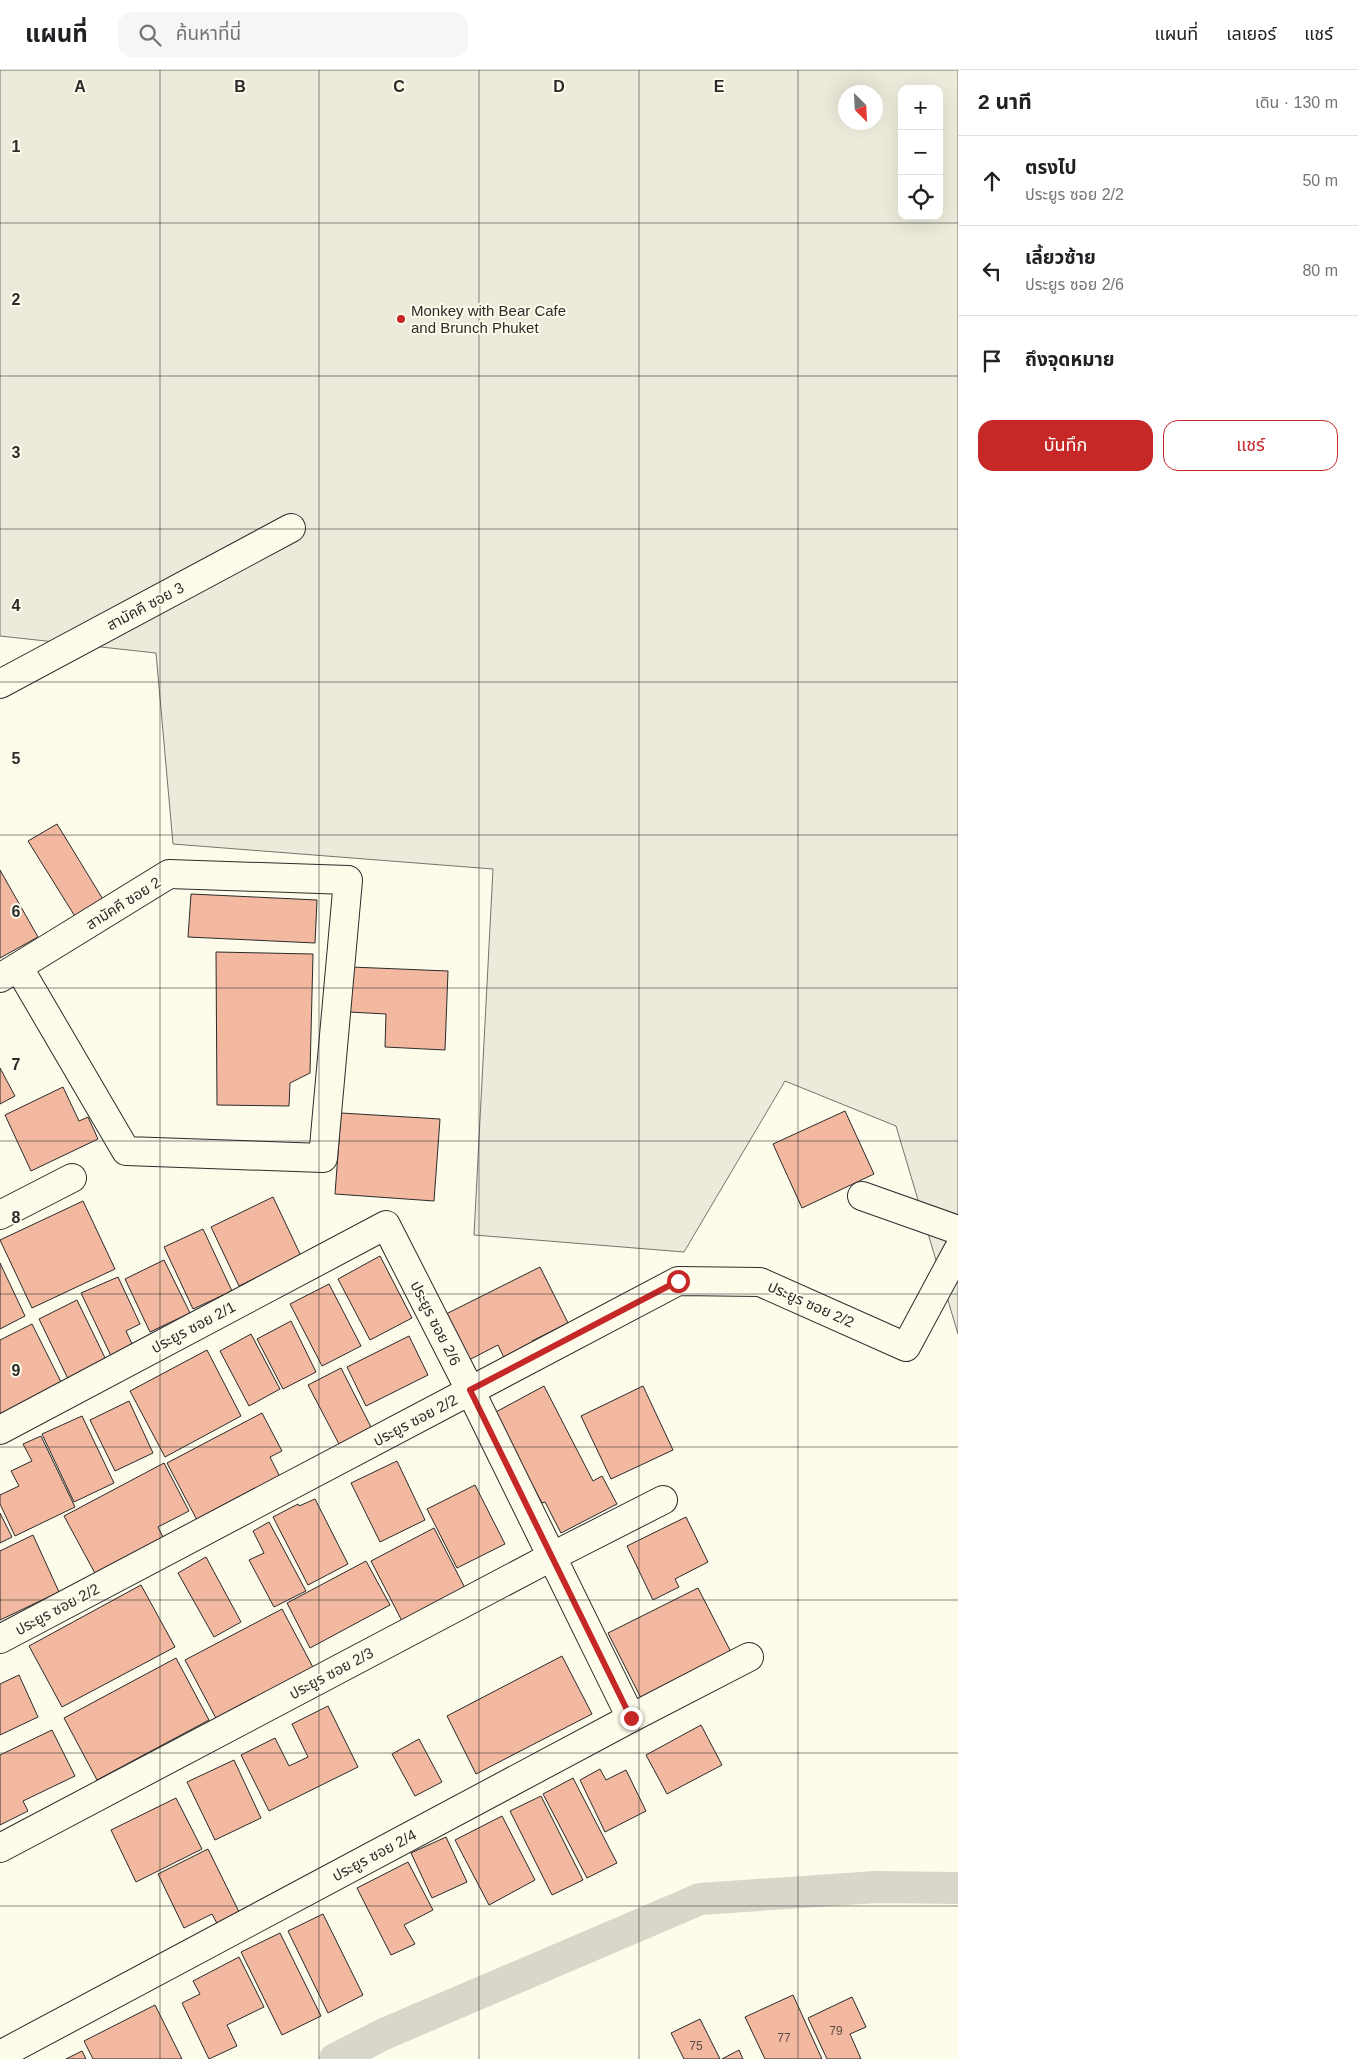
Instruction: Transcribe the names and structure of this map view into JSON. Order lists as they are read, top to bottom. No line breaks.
{"streets":{"street":["สามัคคี ซอย 3","สามัคคี ซอย 2","ประยูร ซอย 2/2","ประยูร ซอย 2/6","ประยูร ซอย 2/1","ประยูร ซอย 2/3","ประยูร ซอย 2/4"]},"crossings":[["ประยูร ซอย 2/2","ประยูร ซอย 2/6"],["ประยูร ซอย 2/6","ประยูร ซอย 2/1"],["ประยูร ซอย 2/6","ประยูร ซอย 2/3"],["ประยูร ซอย 2/6","ประยูร ซอย 2/4"]],"places":["Monkey with Bear Cafe and Brunch Phuket"],"house_numbers":["79","77","75"],"north":"bottom right","page":{"header":"แผนที่","search":"ค้นหาที่นี่","nav":["แผนที่","เลเยอร์","แชร์"],"heading":["2 นาที","เดิน · 130 m"],"map_buttons":["+","−"],"list":[["ตรงไป","ประยูร ซอย 2/2","50 m"],["เลี้ยวซ้าย","ประยูร ซอย 2/6","80 m"],"ถึงจุดหมาย"],"buttons":["บันทึก","แชร์"]},"grid":{"columns":["A","B","C","D","E"],"rows":["1","2","3","4","5","6","7","8","9"]}}
